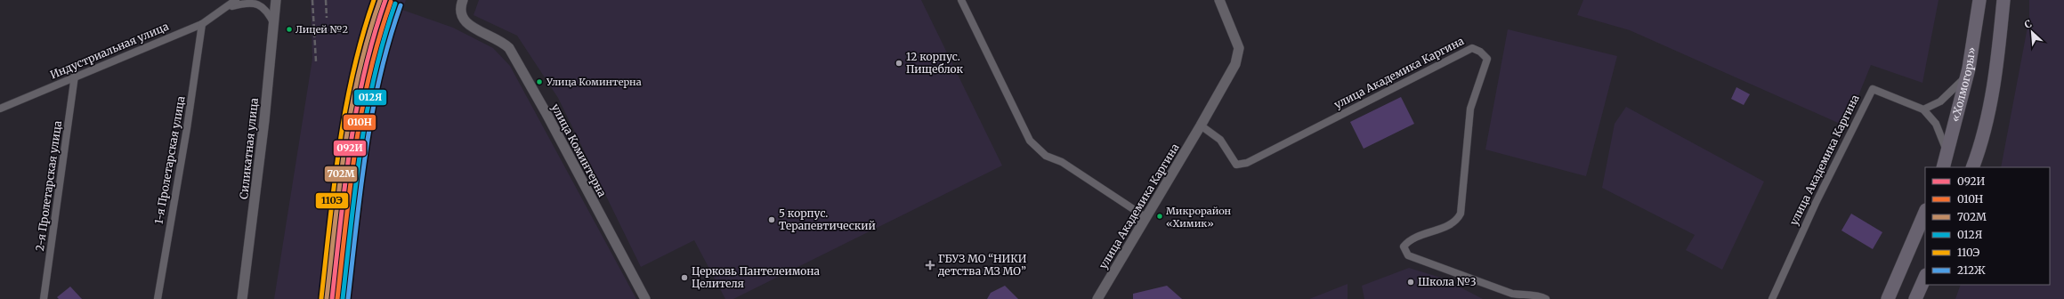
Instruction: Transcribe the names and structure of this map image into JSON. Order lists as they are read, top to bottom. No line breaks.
{"streets":{"highway":["«Холмогоры»"],"street":["Индустриальная улица","улица Академика Каргина","Силикатная улица","улица Коминтерна","1-я Пролетарская улица","2-я Пролетарская улица"]},"crossings":[["Индустриальная улица","Силикатная улица"],["Индустриальная улица","1-я Пролетарская улица"],["Индустриальная улица","2-я Пролетарская улица"],["улица Академика Каргина","«Холмогоры»"]],"places":{"other":["Лицей №2","12 корпус. Пищеблок","Улица Коминтерна","Микрорайон «Химик»","5 корпус. Терапевтический","Церковь Пантелеимона Целителя","Школа №3"],"health":["ГБУЗ МО “НИКИ детства МЗ МО”"]},"lines":["transit line 092И","transit line 702М","transit line 110Э","transit line 010Н","transit line 012Я","transit line 212Ж"],"legend":["092И","010Н","702М","012Я","110Э","212Ж"],"north":"top left"}
